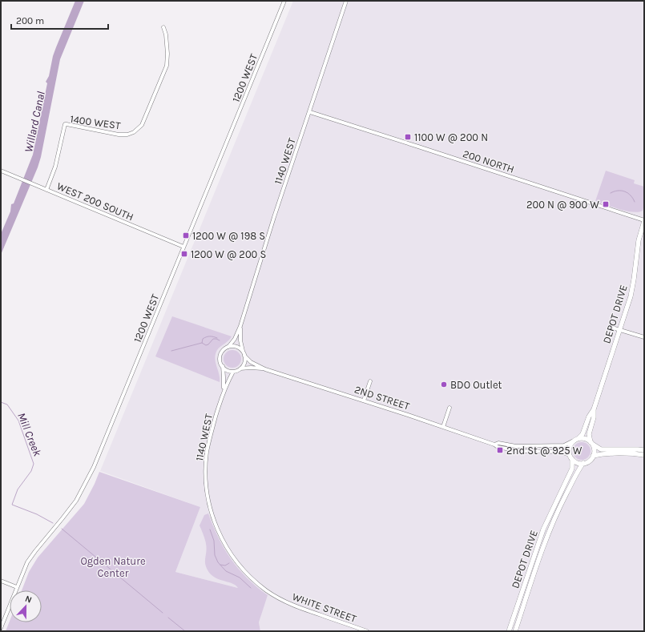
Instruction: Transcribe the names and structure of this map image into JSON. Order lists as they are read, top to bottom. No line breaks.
{"streets":{"main road":["DEPOT DRIVE"],"street":["1200 WEST","1400 WEST","1140 WEST","200 NORTH","WEST 200 SOUTH","2ND STREET","WHITE STREET"]},"crossings":[["1200 WEST","WEST 200 SOUTH"],["1400 WEST","WEST 200 SOUTH"],["1140 WEST","200 NORTH"],["1140 WEST","2ND STREET"],["1140 WEST","WHITE STREET"],["200 NORTH","DEPOT DRIVE"],["DEPOT DRIVE","2ND STREET"]],"water":["Willard Canal","Mill Creek"],"parks":["Ogden Nature Center"],"places":{"transit":["1100 W @ 200 N","200 N @ 900 W","1200 W @ 198 S","1200 W @ 200 S","2nd St @ 925 W"],"other":["BDO Outlet"]},"scale_bar":"200 m","north":"top"}
